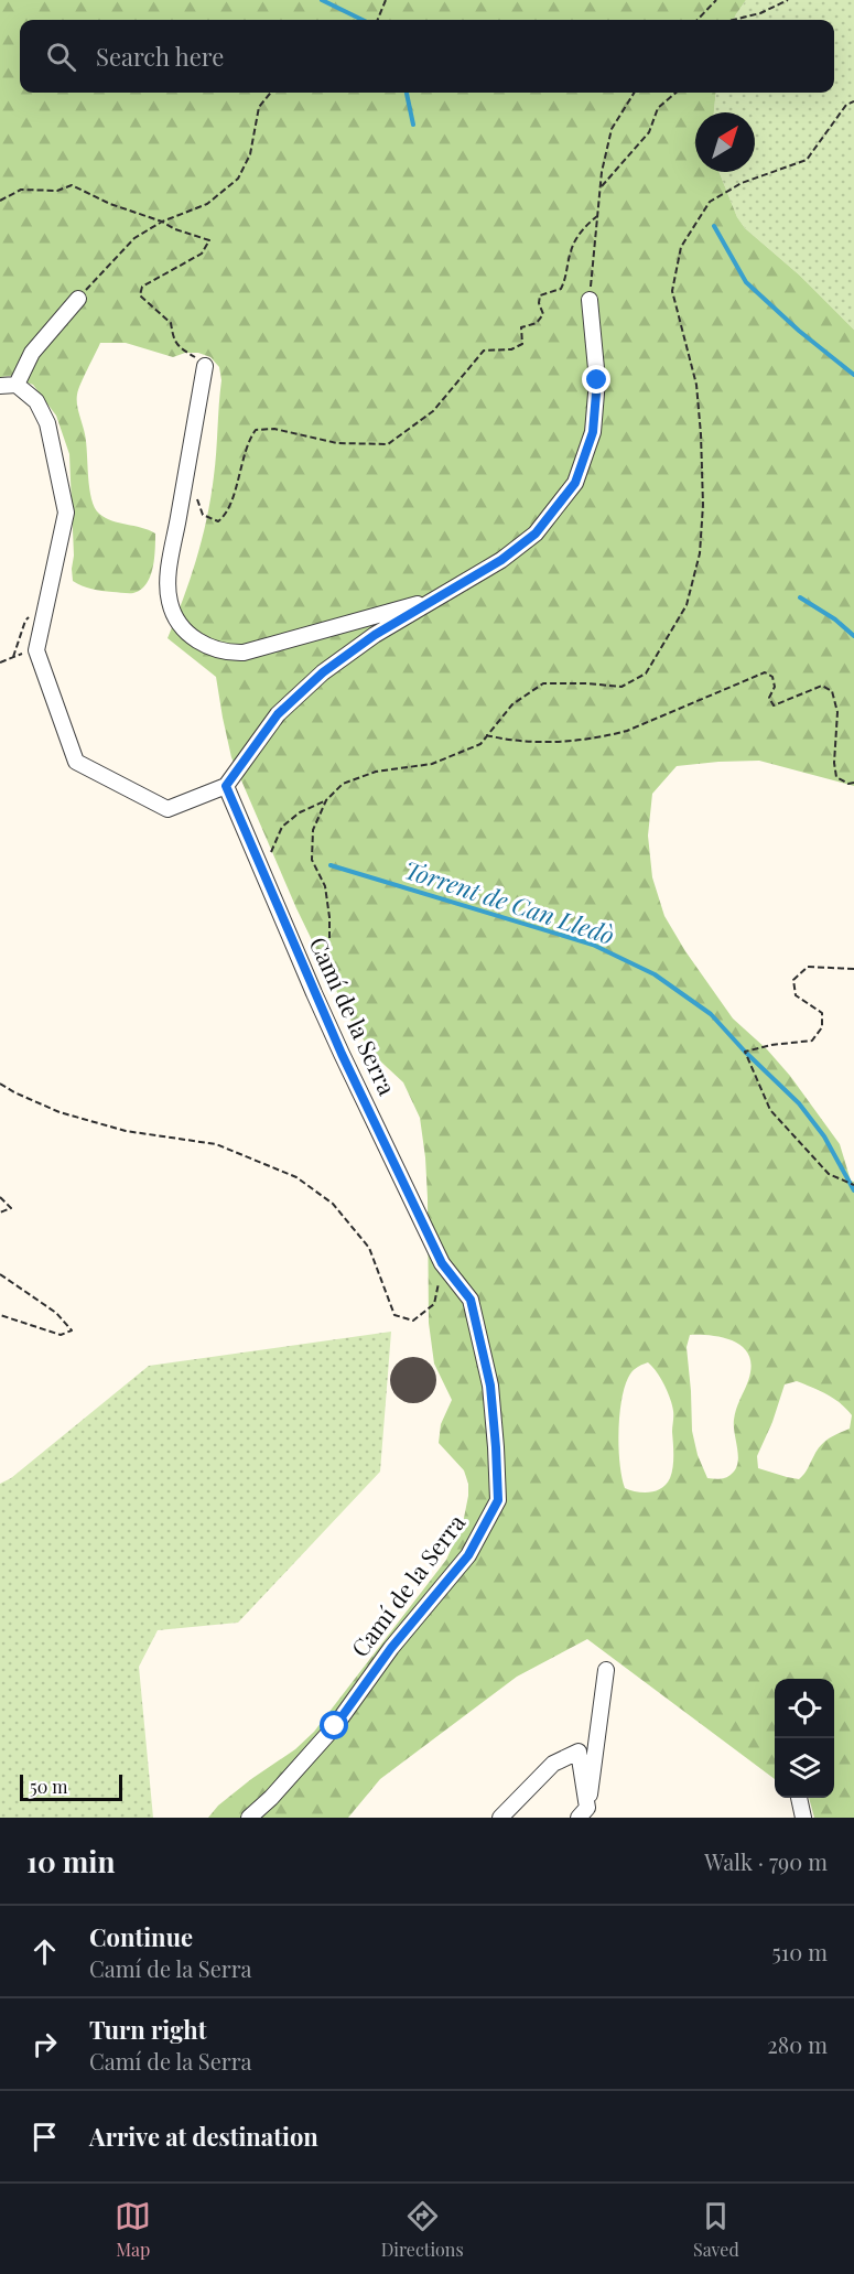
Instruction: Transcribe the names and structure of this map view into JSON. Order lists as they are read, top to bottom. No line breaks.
{"streets":{"street":["Camí de la Serra"]},"water":["Torrent de Can Lledò"],"scale_bar":"50 m","north":"top right","page":{"search":"Search here","scale":"50 m","heading":["10 min","Walk · 790 m"],"list":[["Continue","Camí de la Serra","510 m"],["Turn right","Camí de la Serra","280 m"],"Arrive at destination"],"nav":["Map","Directions","Saved"]}}
